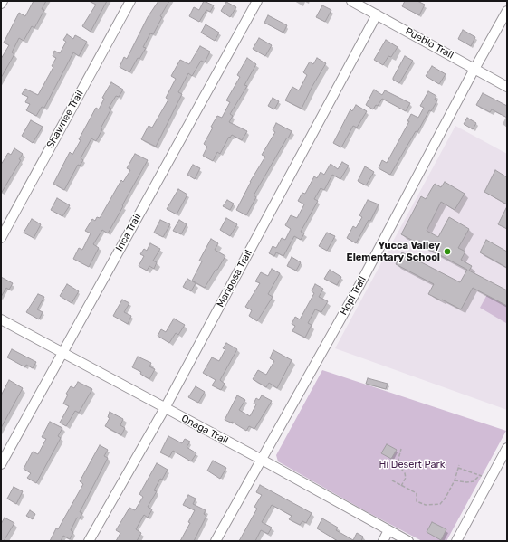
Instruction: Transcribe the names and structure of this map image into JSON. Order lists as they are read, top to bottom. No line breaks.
{"streets":{"street":["Pueblo Trail","Shawnee Trail","Inca Trail","Mariposa Trail","Hopi Trail","Onaga Trail"]},"crossings":[["Pueblo Trail","Mariposa Trail"],["Pueblo Trail","Hopi Trail"],["Inca Trail","Onaga Trail"],["Mariposa Trail","Onaga Trail"],["Hopi Trail","Onaga Trail"]],"parks":["Hi Desert Park"],"places":["Yucca Valley Elementary School"]}
